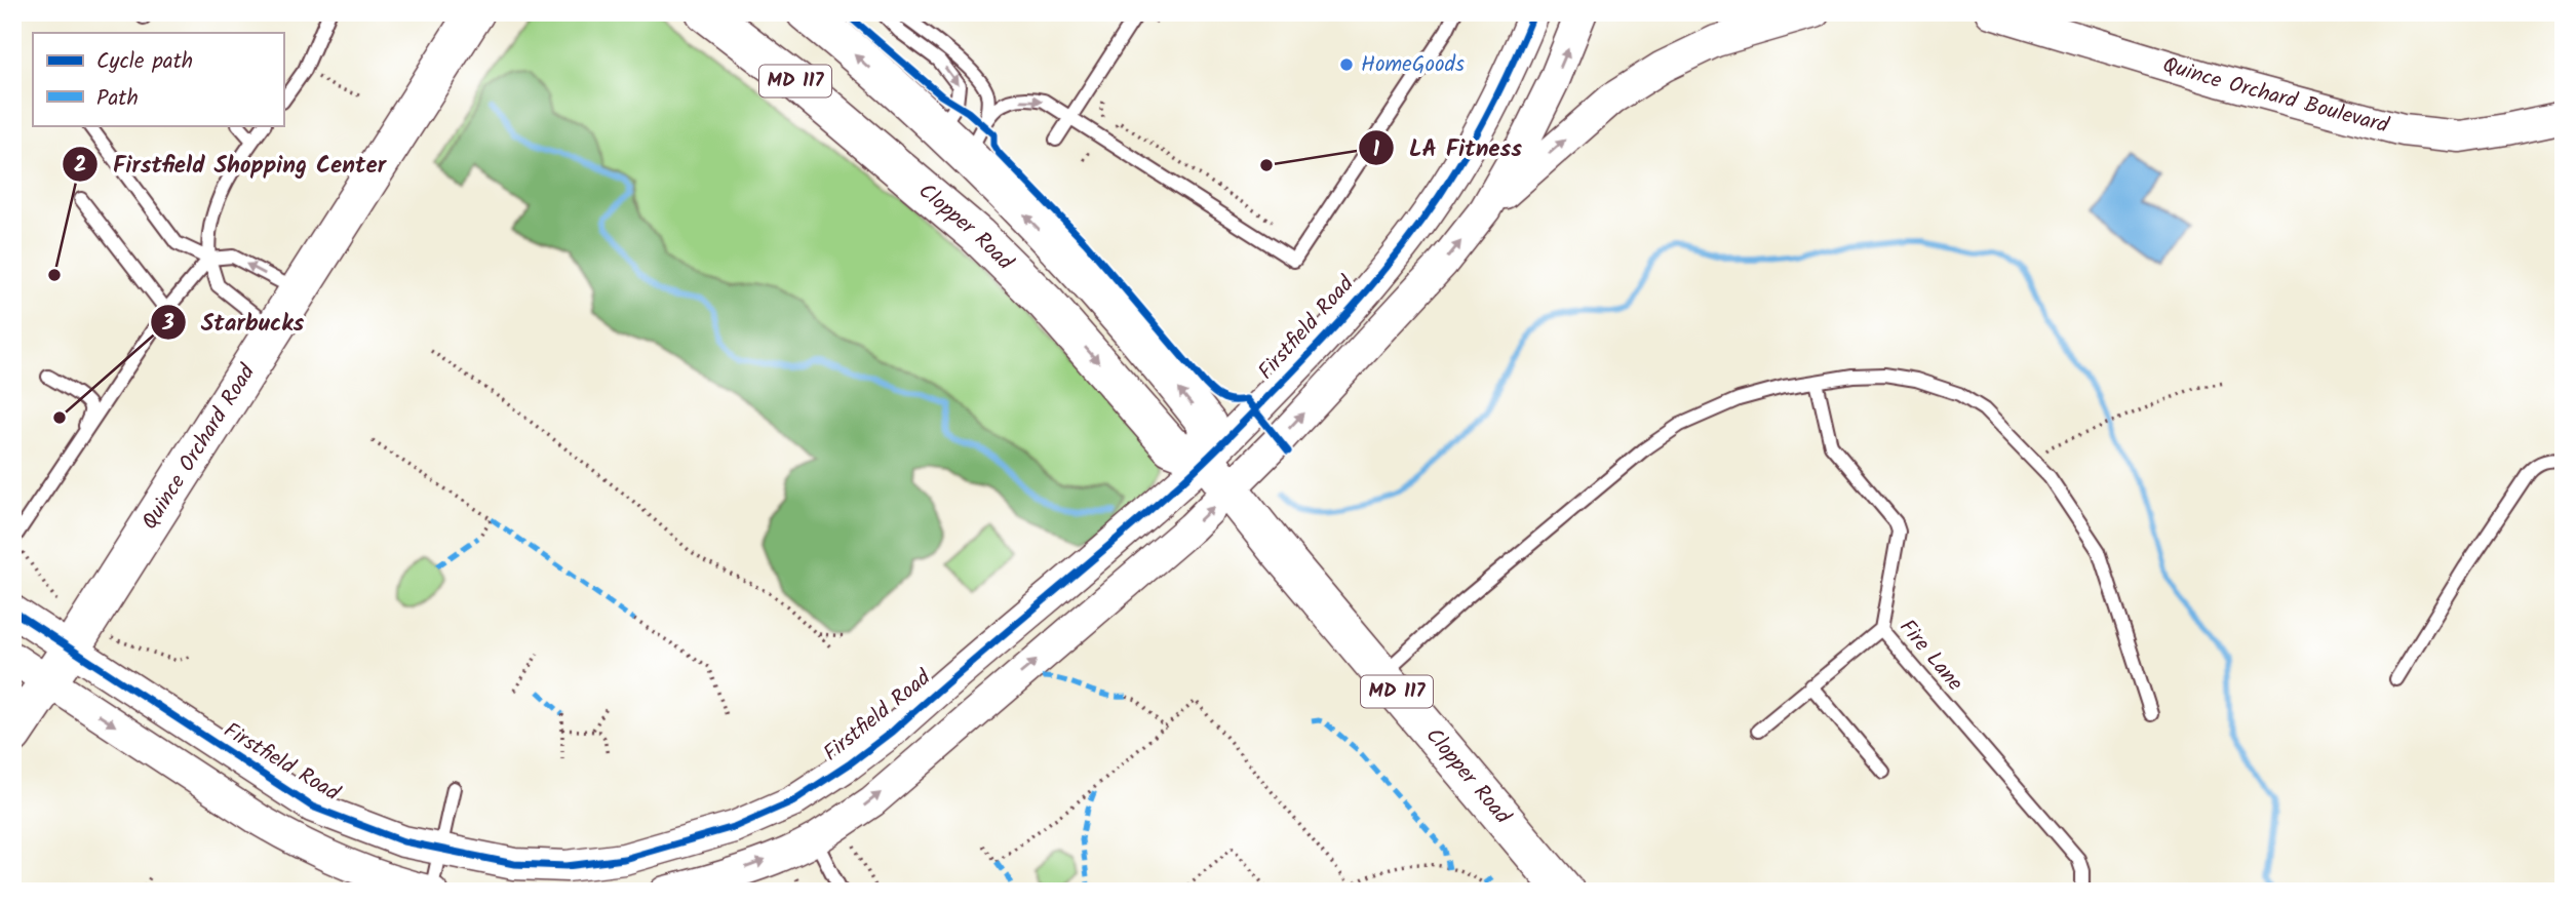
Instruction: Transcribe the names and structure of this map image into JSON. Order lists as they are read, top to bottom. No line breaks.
{"streets":{"main road":["MD 117","Clopper Road","Quince Orchard Road"],"street":["Quince Orchard Boulevard","Firstfield Road"],"lane":["Fire Lane"]},"crossings":[["MD 117","Clopper Road"],["MD 117","Firstfield Road"],["Clopper Road","Firstfield Road"],["Firstfield Road","Quince Orchard Road"]],"places":["HomeGoods","LA Fitness","Firstfield Shopping Center","Starbucks"],"legend":["Cycle path","Path"]}
